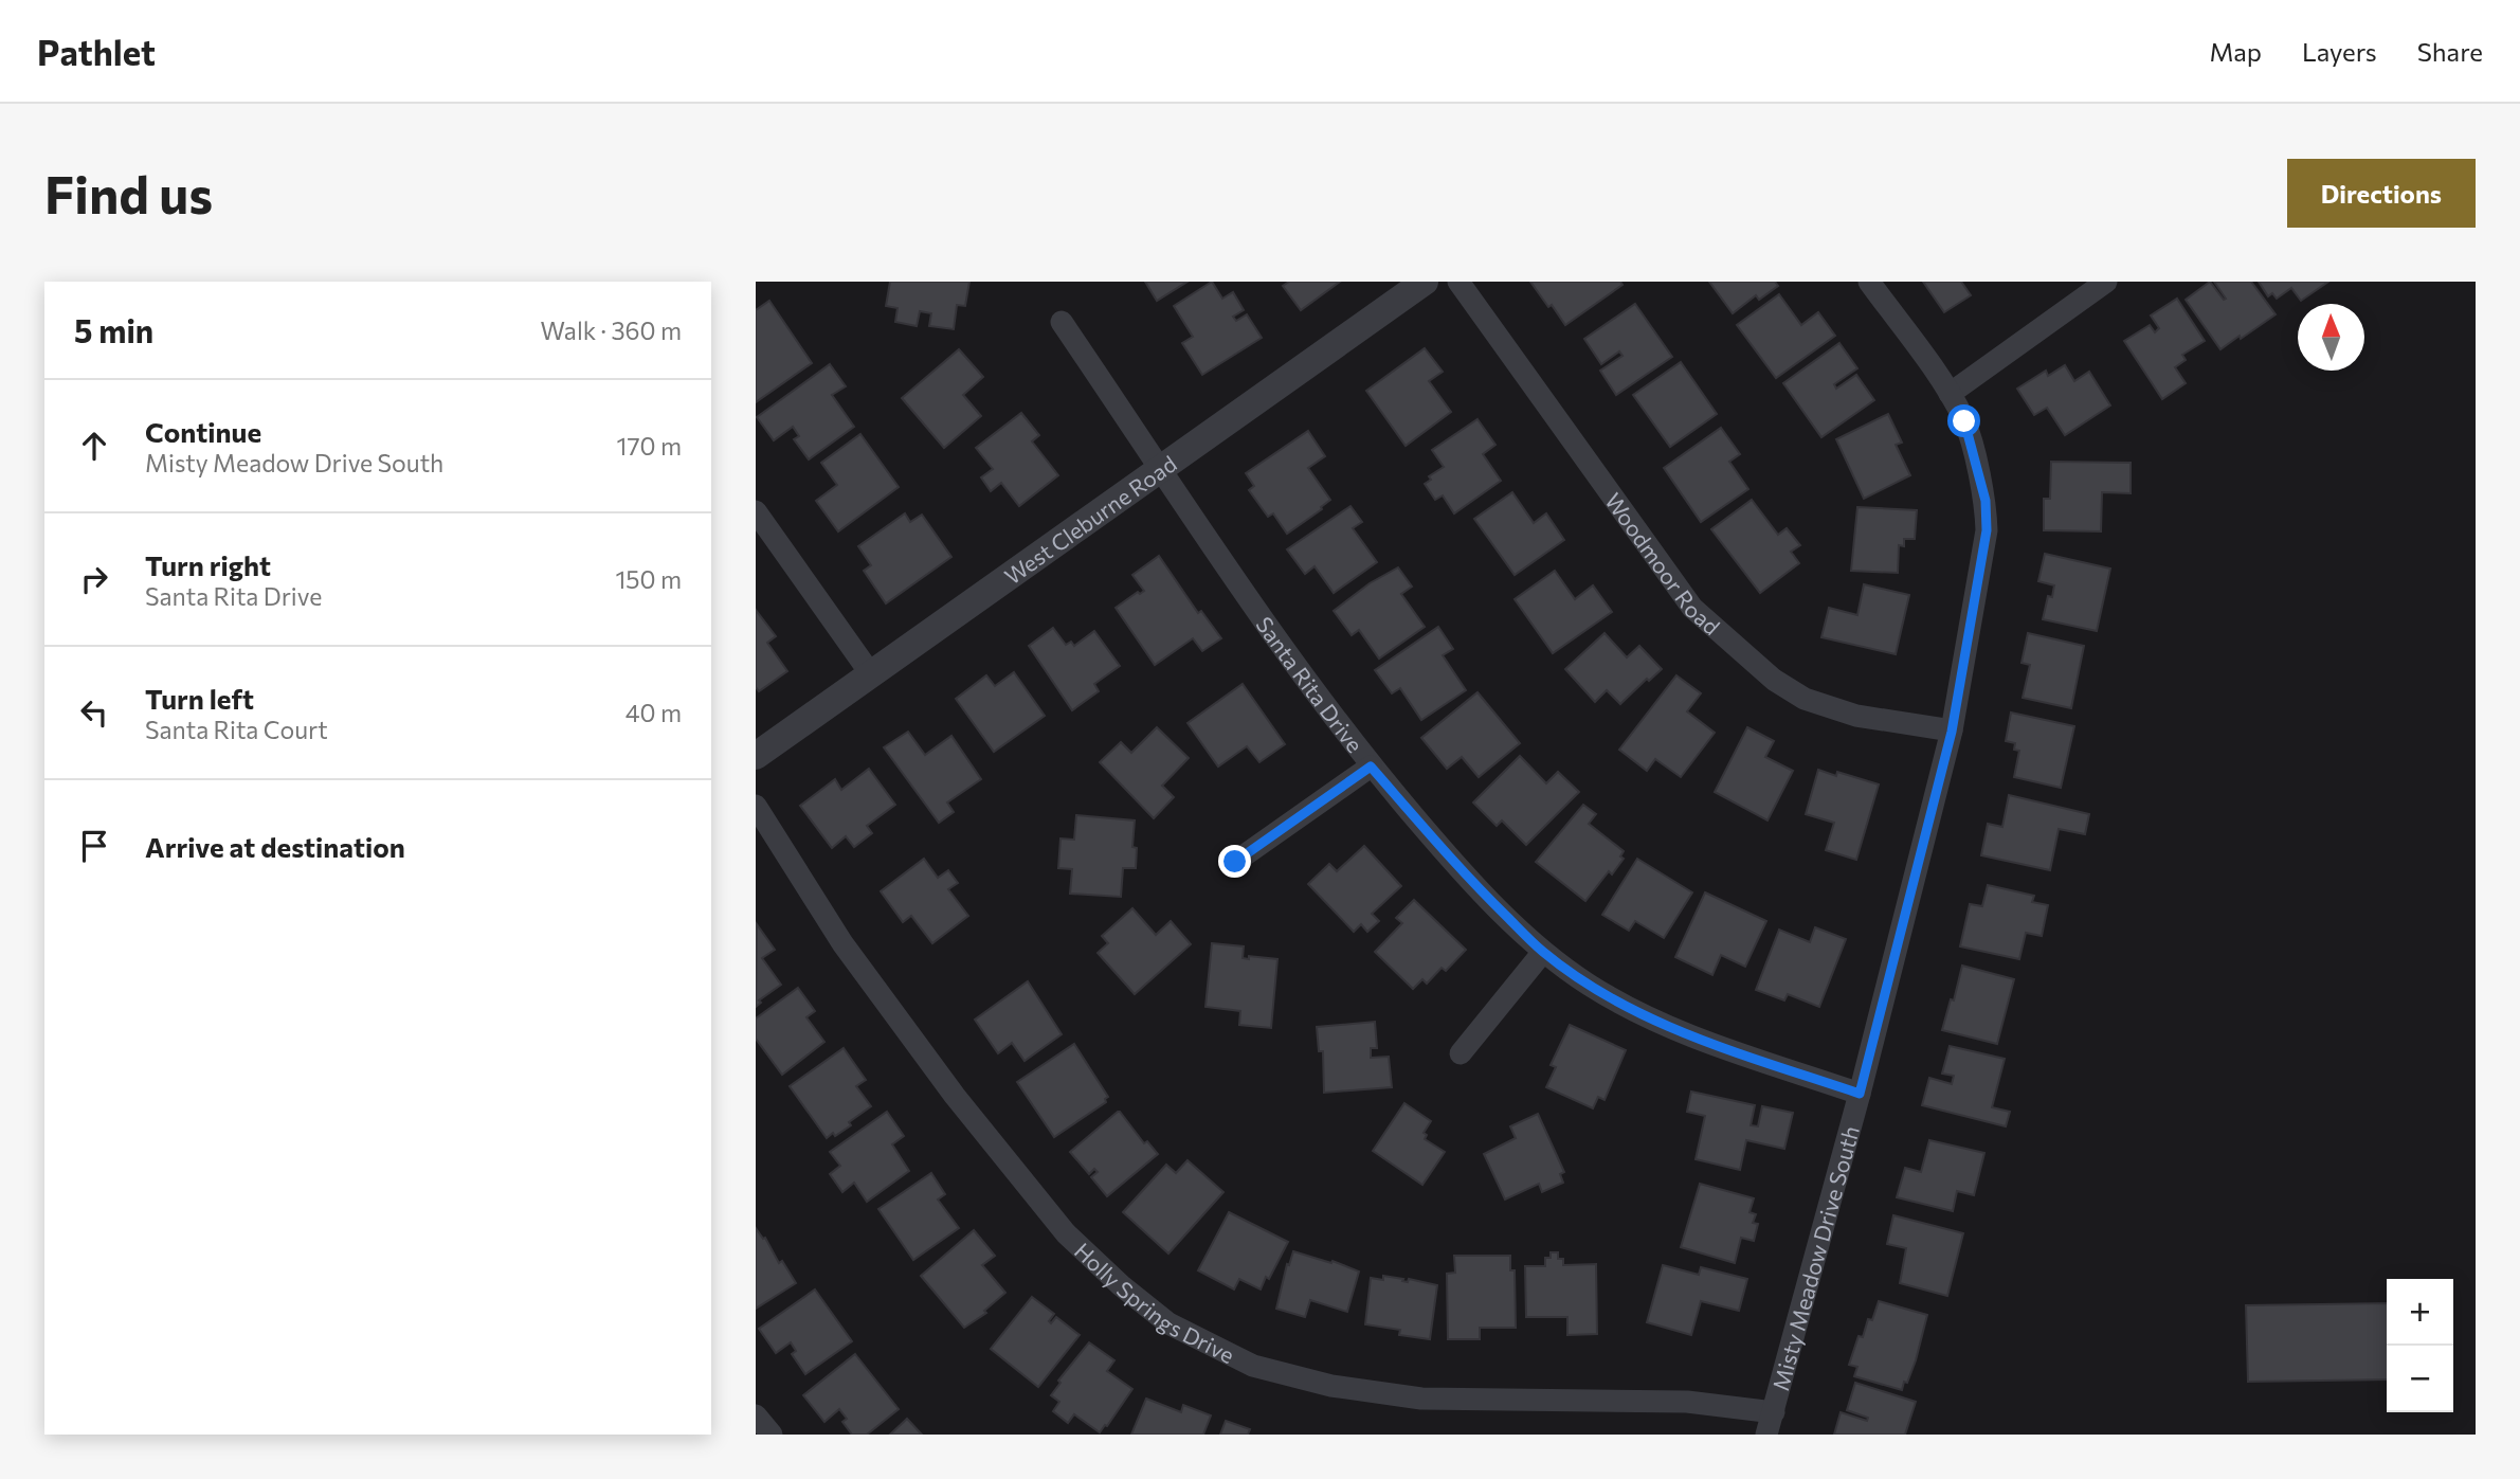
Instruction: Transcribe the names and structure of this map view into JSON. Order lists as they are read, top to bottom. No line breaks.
{"streets":{"street":["West Cleburne Road","Woodmoor Road","Santa Rita Drive","Misty Meadow Drive South","Holly Springs Drive"]},"crossings":[["West Cleburne Road","Santa Rita Drive"],["Woodmoor Road","Misty Meadow Drive South"],["Santa Rita Drive","Misty Meadow Drive South"],["Misty Meadow Drive South","Holly Springs Drive"]],"north":"top","page":{"header":"Pathlet","nav":["Map","Layers","Share"],"buttons":"Directions","title":"Find us","heading":["5 min","Walk · 360 m"],"list":[["Continue","Misty Meadow Drive South","170 m"],["Turn right","Santa Rita Drive","150 m"],["Turn left","Santa Rita Court","40 m"],"Arrive at destination"],"map_buttons":["+","−"]}}
